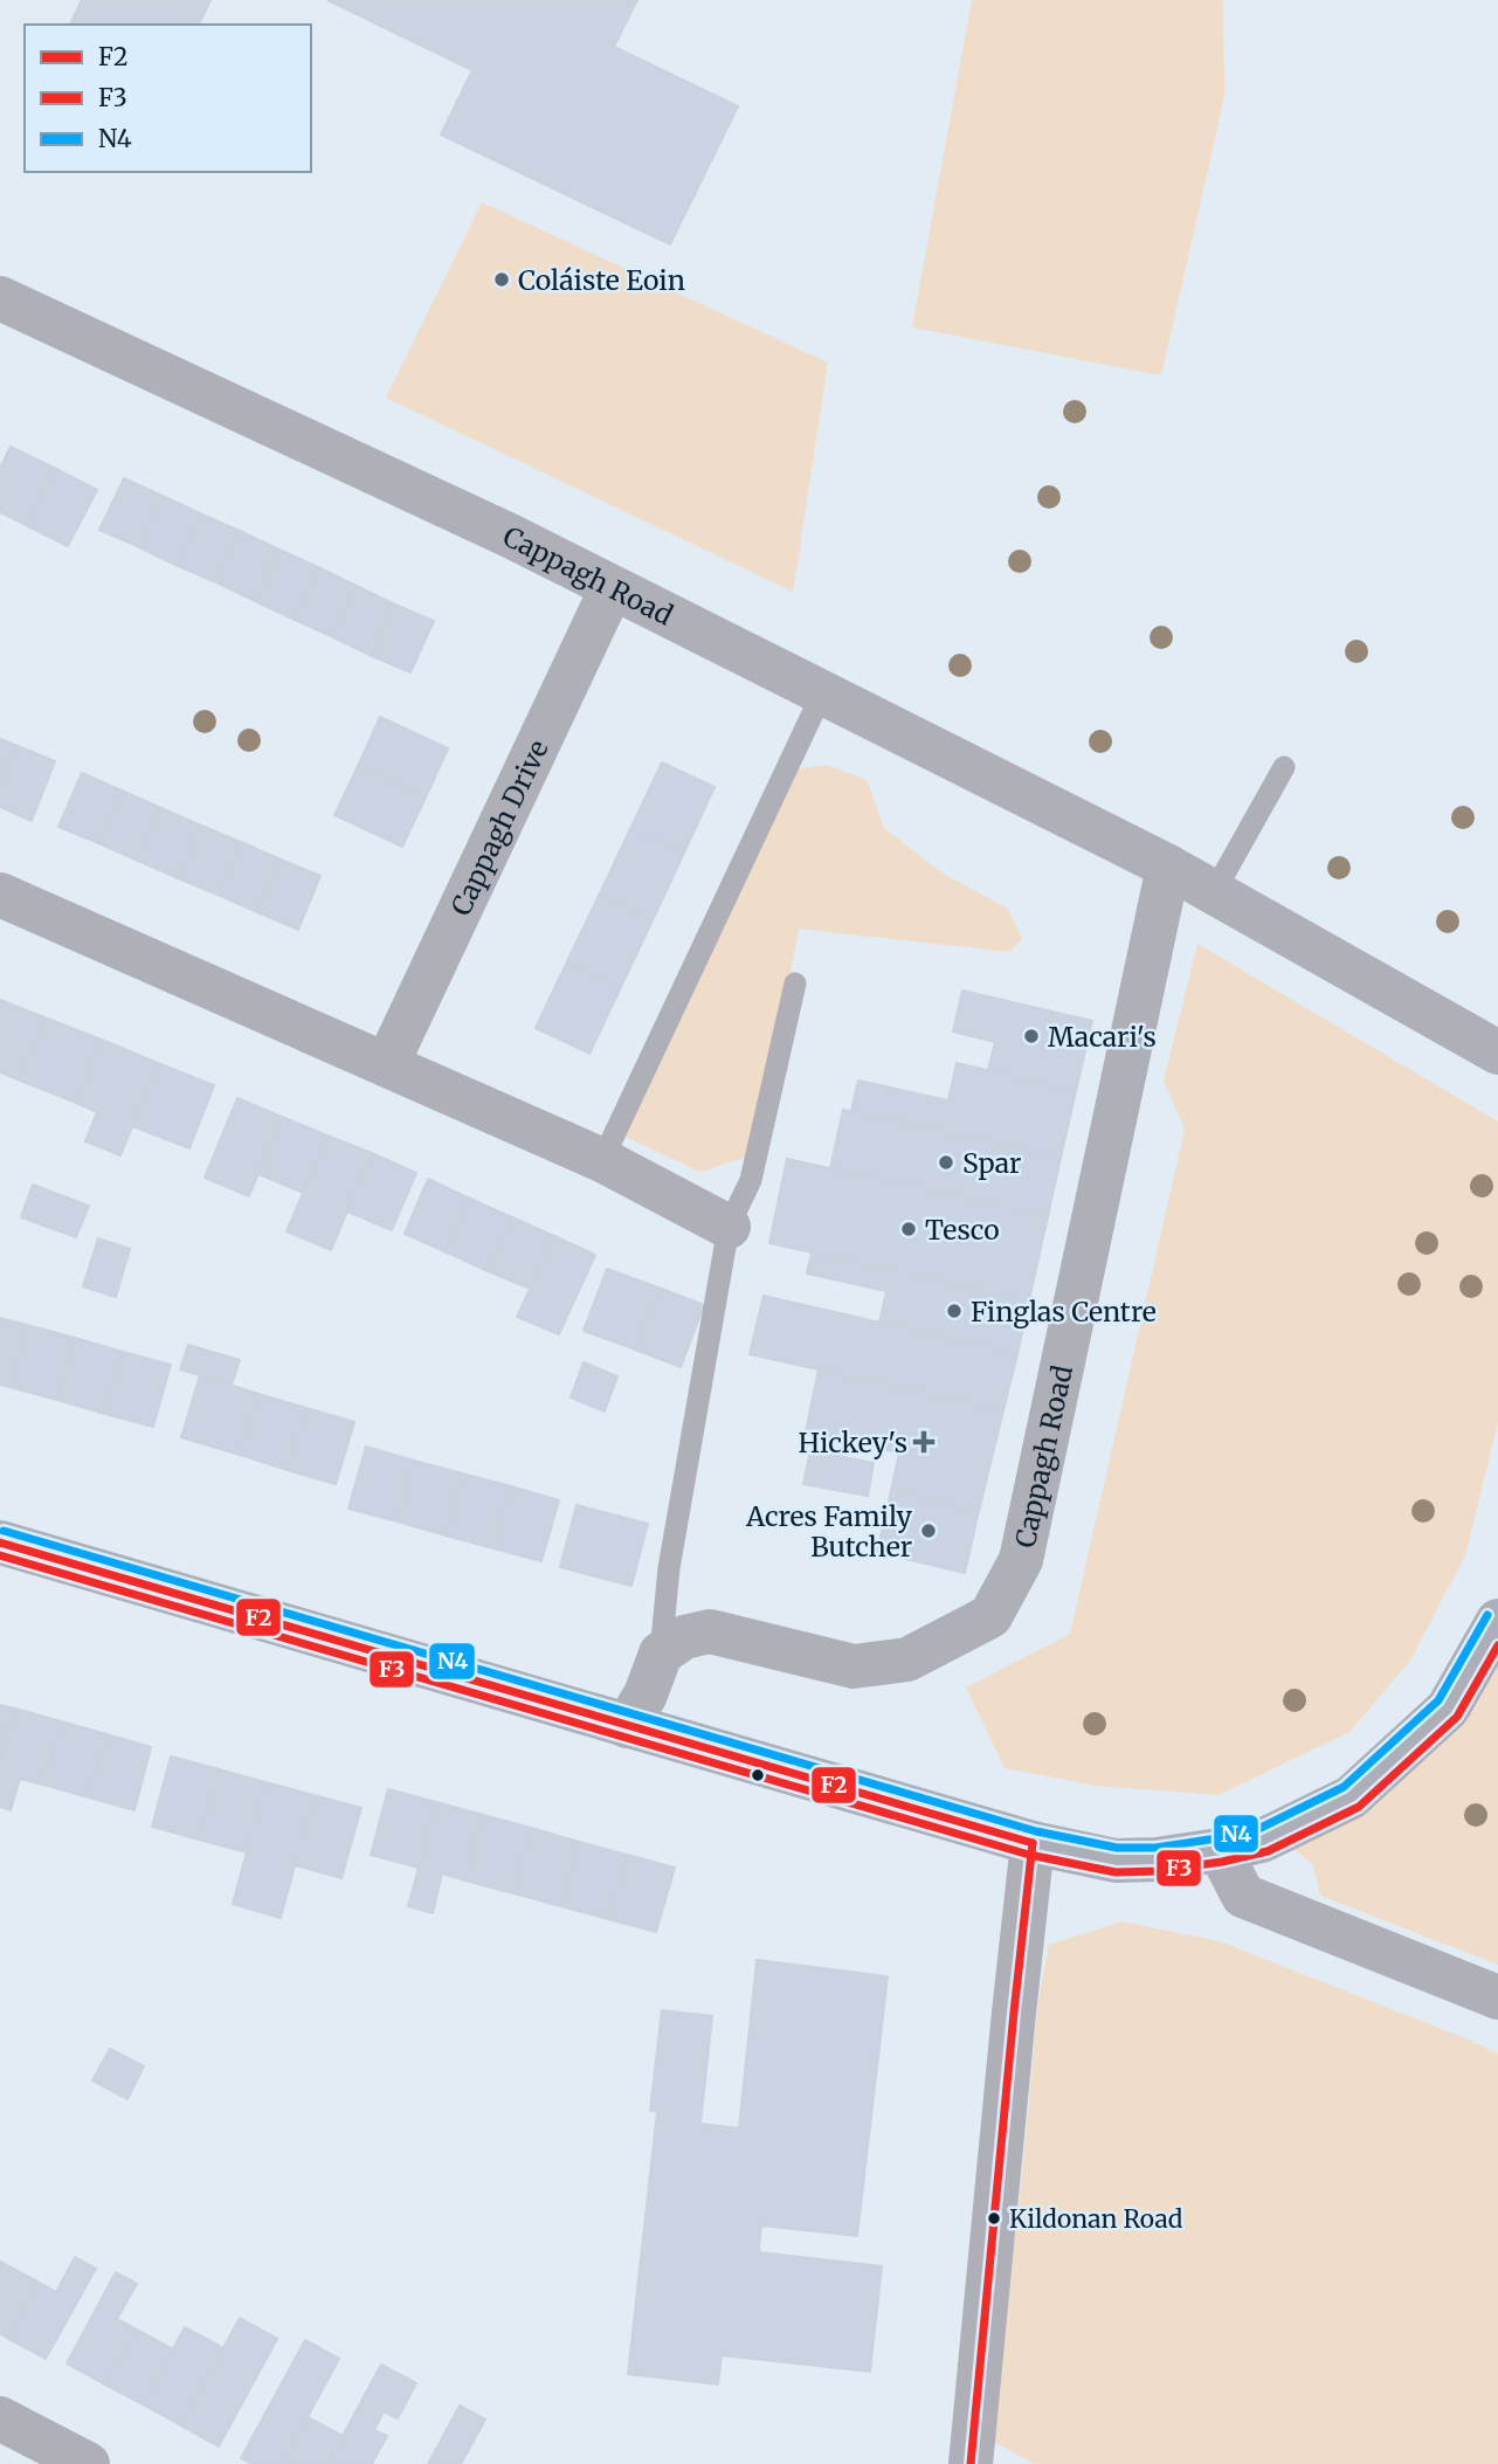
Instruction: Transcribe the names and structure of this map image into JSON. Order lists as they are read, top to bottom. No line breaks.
{"streets":{"street":["Cappagh Road","Cappagh Drive"]},"crossings":[["Cappagh Road","Cappagh Drive"]],"places":{"other":["Coláiste Eoin","Macari's","Spar","Tesco","Finglas Centre","Acres Family Butcher","Kildonan Road"],"health":["Hickey's"]},"lines":["transit line N4","transit line F2","transit line F3"],"legend":["F2","F3","N4"]}
